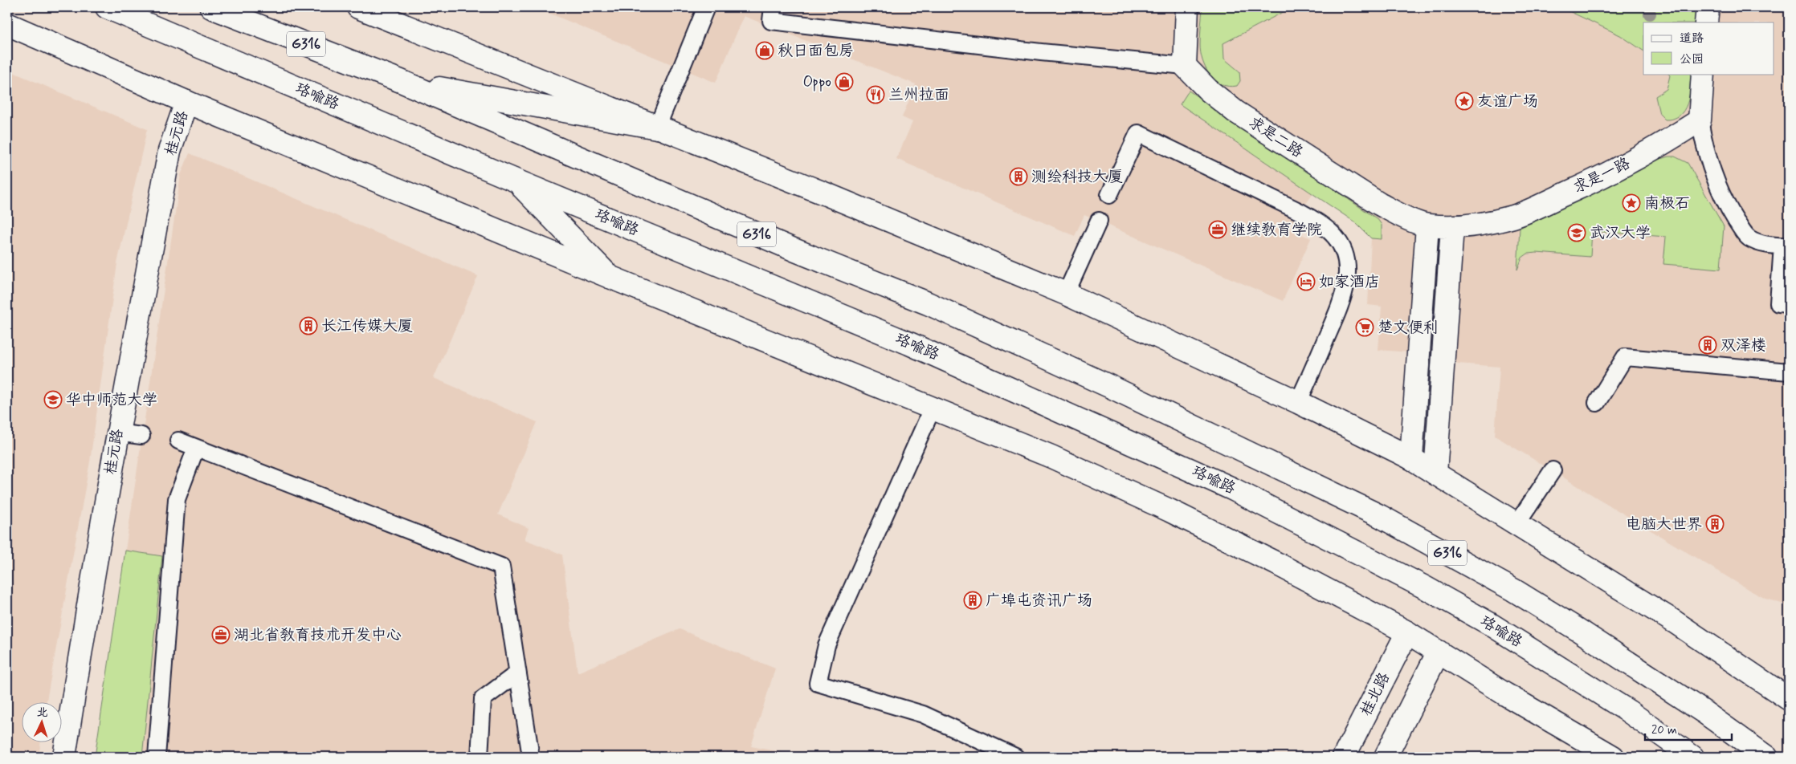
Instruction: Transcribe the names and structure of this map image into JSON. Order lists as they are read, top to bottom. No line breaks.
{"streets":{"main road":["G316","珞喻路","桂元路","求是二路","求是一路","桂北路"]},"crossings":[["求是二路","求是一路"]],"places":{"shop":["秋日面包房","Oppo"],"restaurant":["兰州拉面"],"place":["友谊广场","南极石"],"building":["测绘科技大厦","长江传媒大厦","双泽楼","电脑大世界","广埠屯资讯广场"],"office":["继续教育学院","湖北省教育技术开发中心"],"school or university":["武汉大学","华中师范大学"],"hotel":["如家酒店"],"supermarket":["楚文便利"]},"legend":["道路","公园"],"scale_bar":"20 m","north":"top"}
